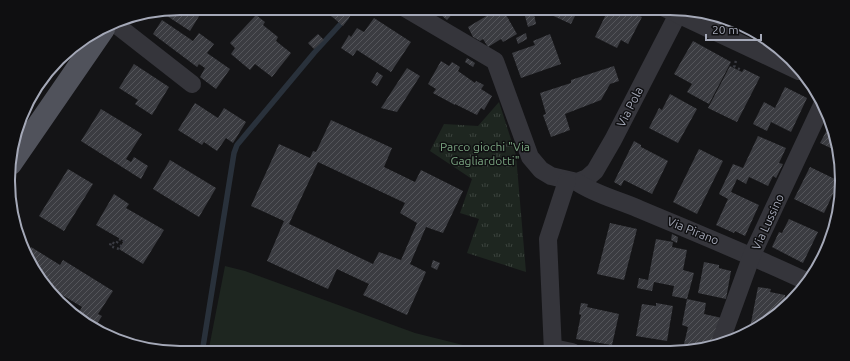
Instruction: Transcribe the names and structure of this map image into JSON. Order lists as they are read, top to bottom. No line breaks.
{"streets":{"street":["Via Pola","Via Lussino","Via Pirano"]},"crossings":[["Via Pola","Via Pirano"],["Via Lussino","Via Pirano"]],"parks":["Parco giochi \"Via Gagliardotti\""],"scale_bar":"20 m"}
